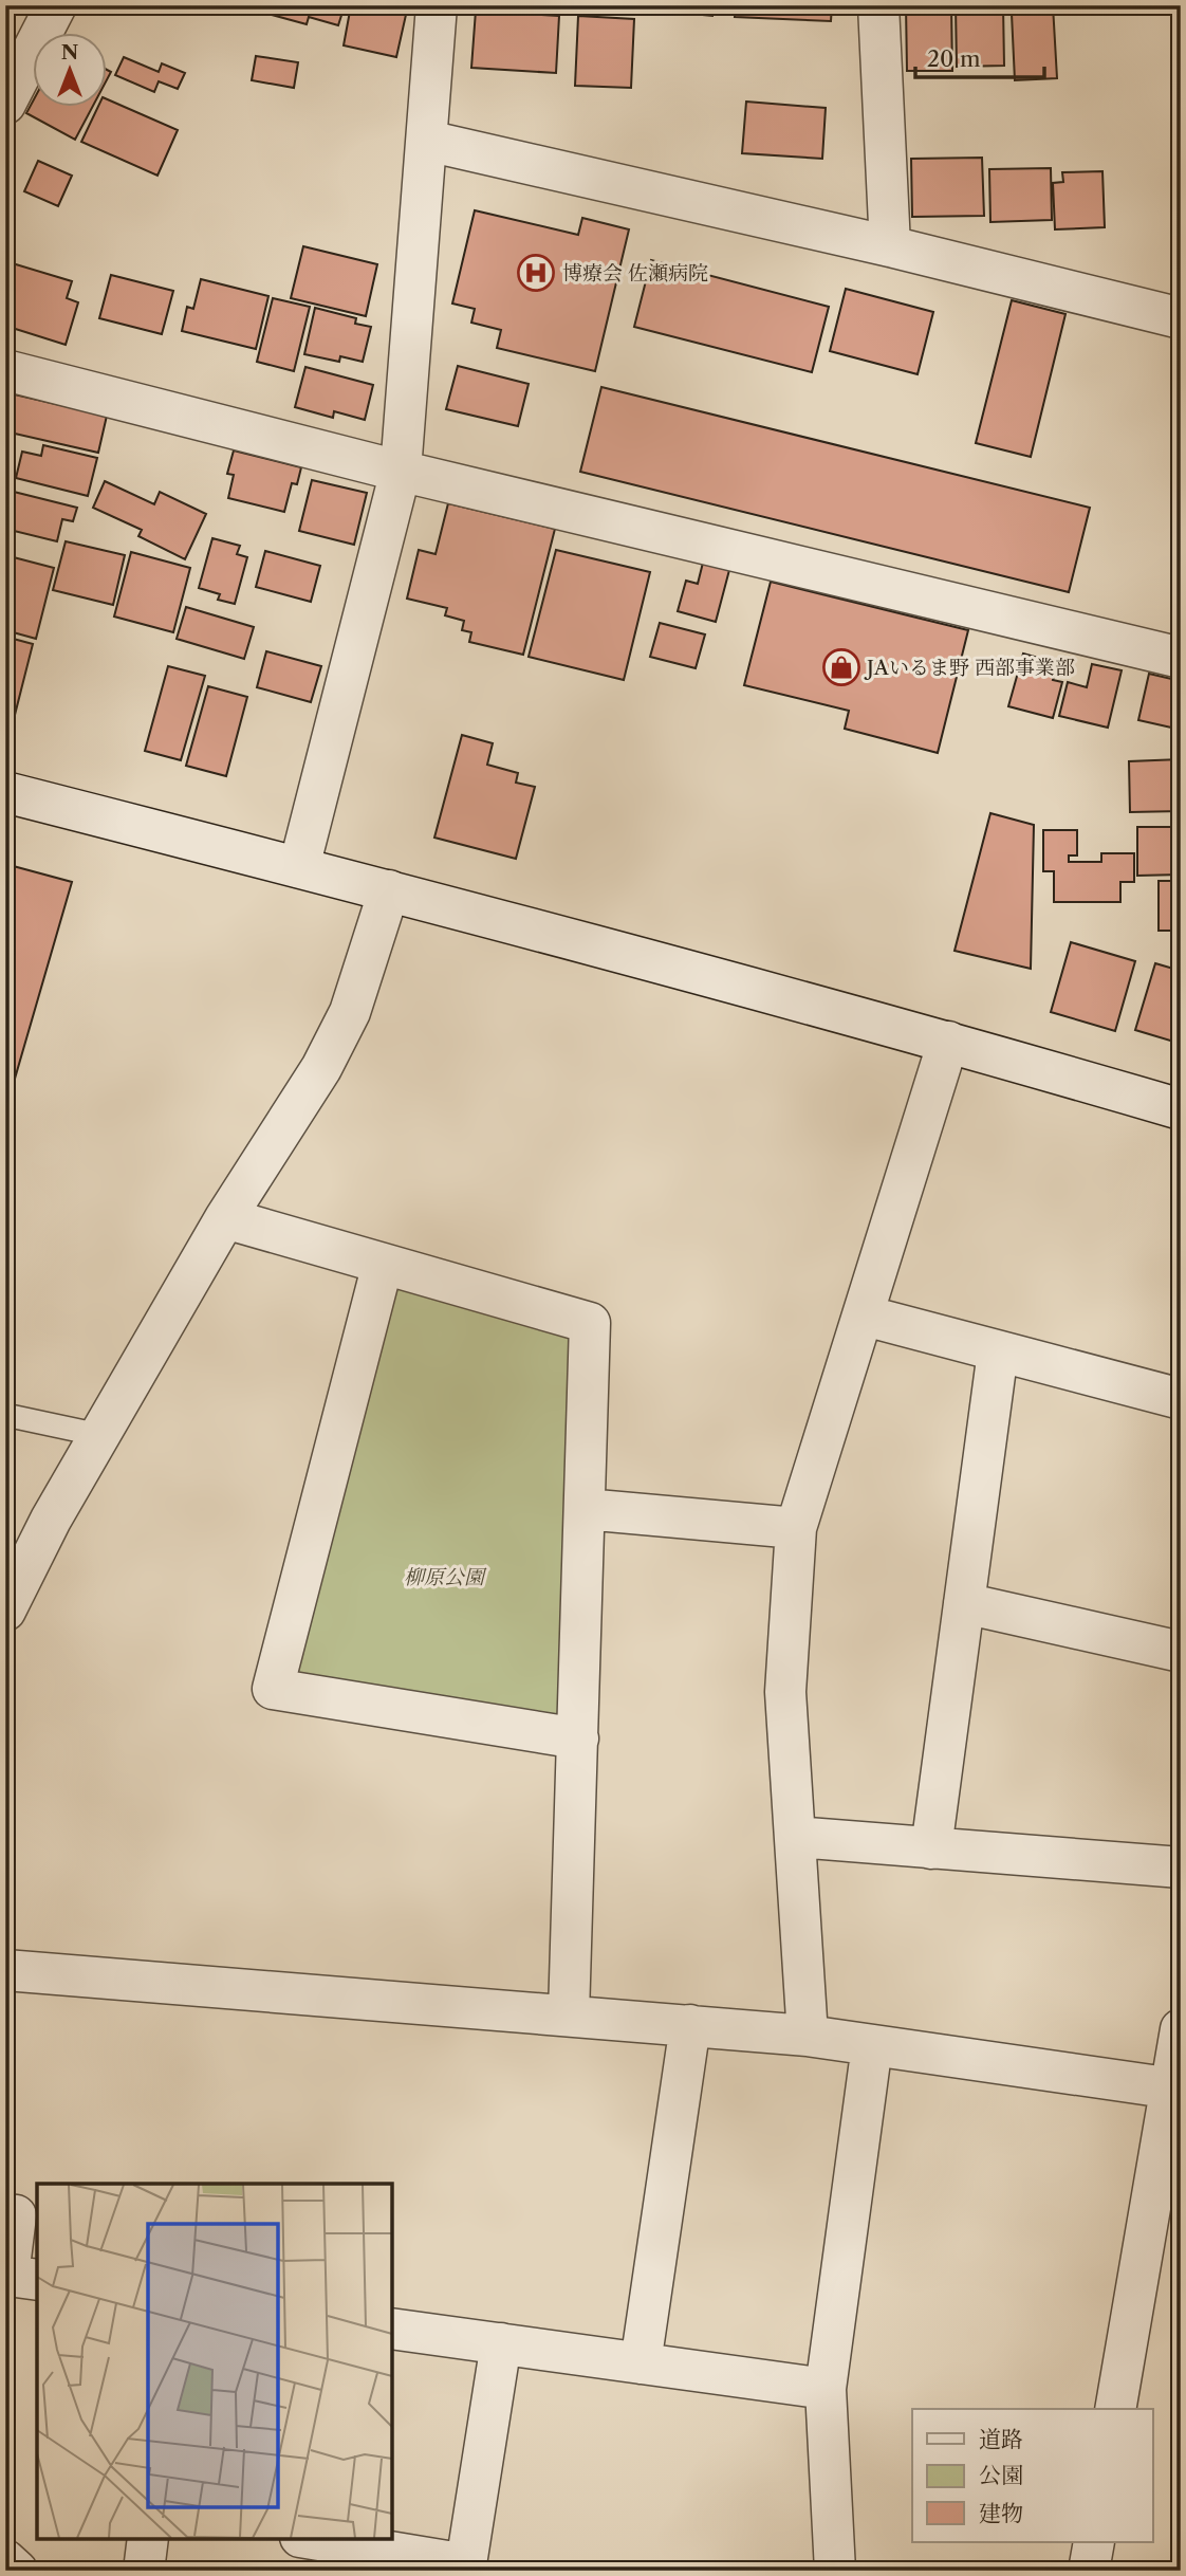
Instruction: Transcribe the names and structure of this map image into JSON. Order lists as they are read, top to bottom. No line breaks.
{"parks":["柳原公園"],"places":{"hospital":["博療会 佐瀬病院"],"shop":["JAいるま野 西部事業部"]},"legend":["道路","公園","建物"],"scale_bar":"20 m","north":"top"}
